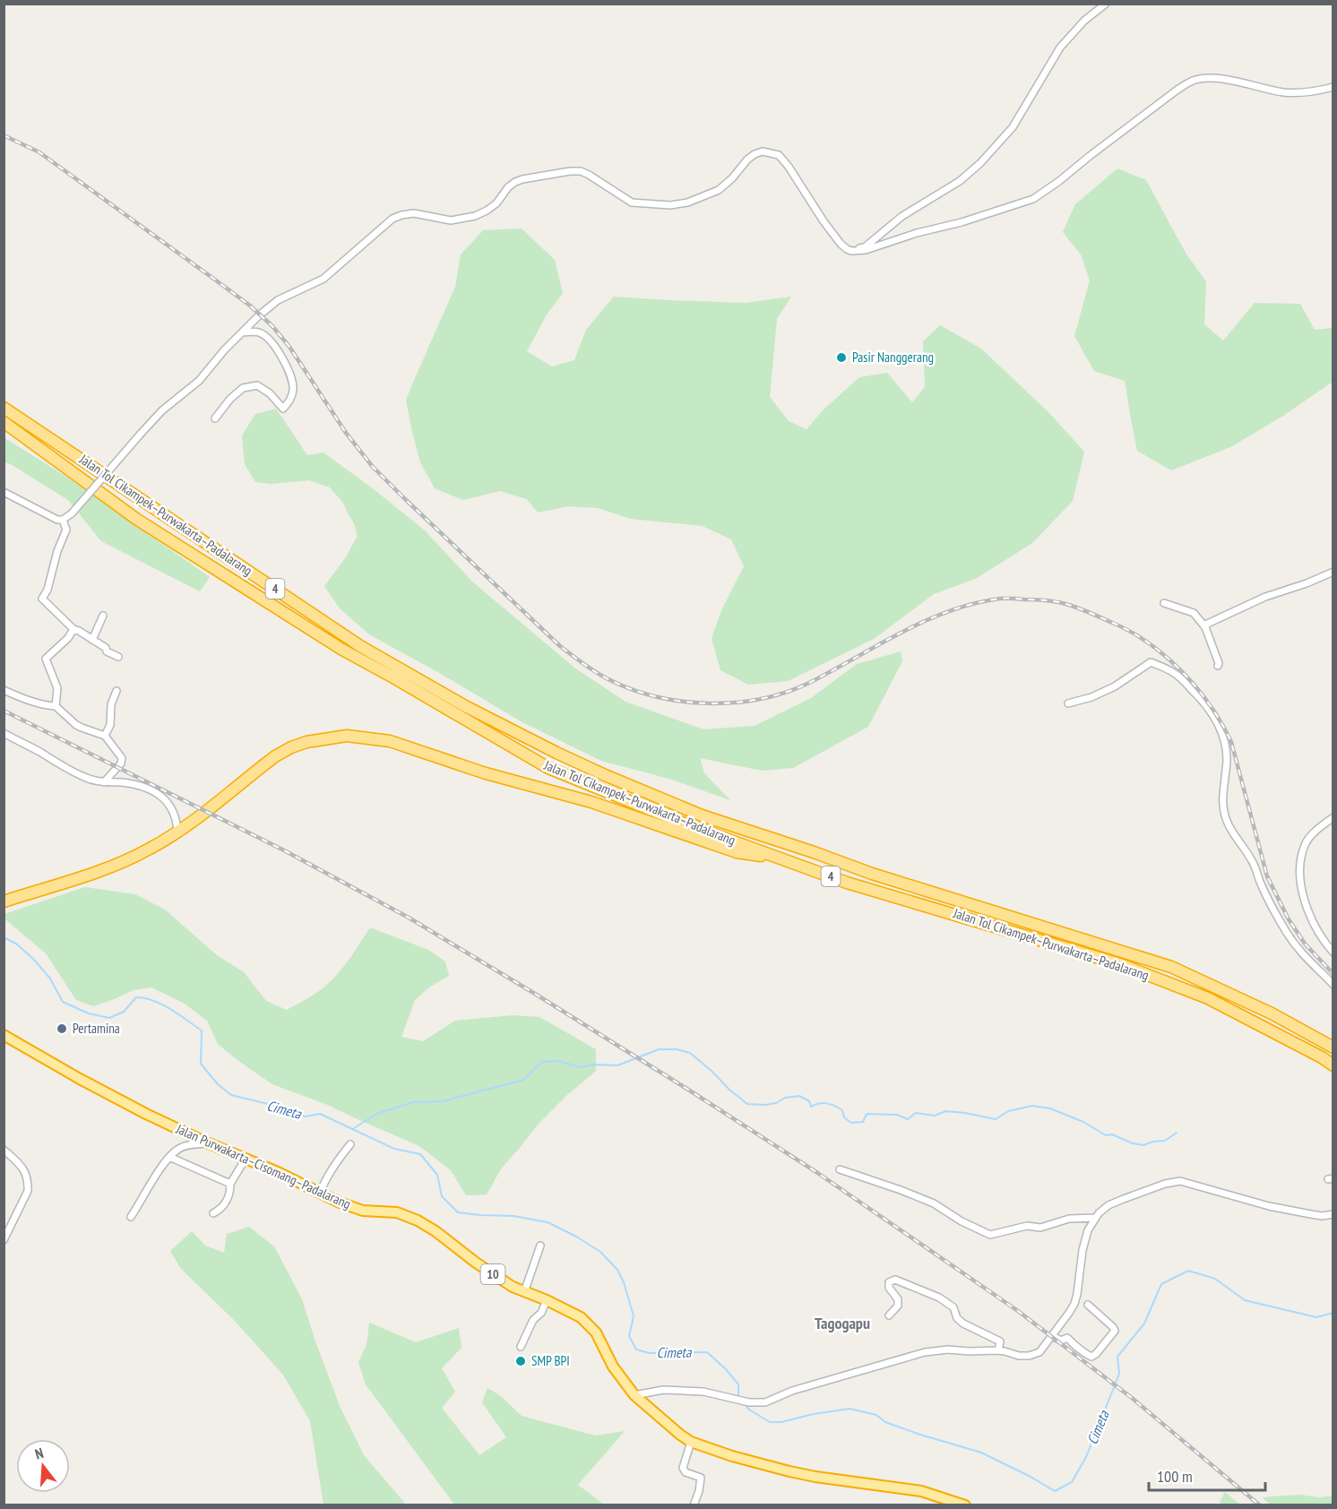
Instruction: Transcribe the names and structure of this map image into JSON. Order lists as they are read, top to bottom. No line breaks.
{"streets":{"highway":["Jalan Tol Cikampek–Purwakarta–Padalarang","4","Jalan Purwakarta–Cisomang–Padalarang","10"]},"districts":["Tagogapu"],"water":["Cimeta"],"places":["Pasir Nanggerang","Pertamina","SMP BPI"],"scale_bar":"100 m","north":"top"}
